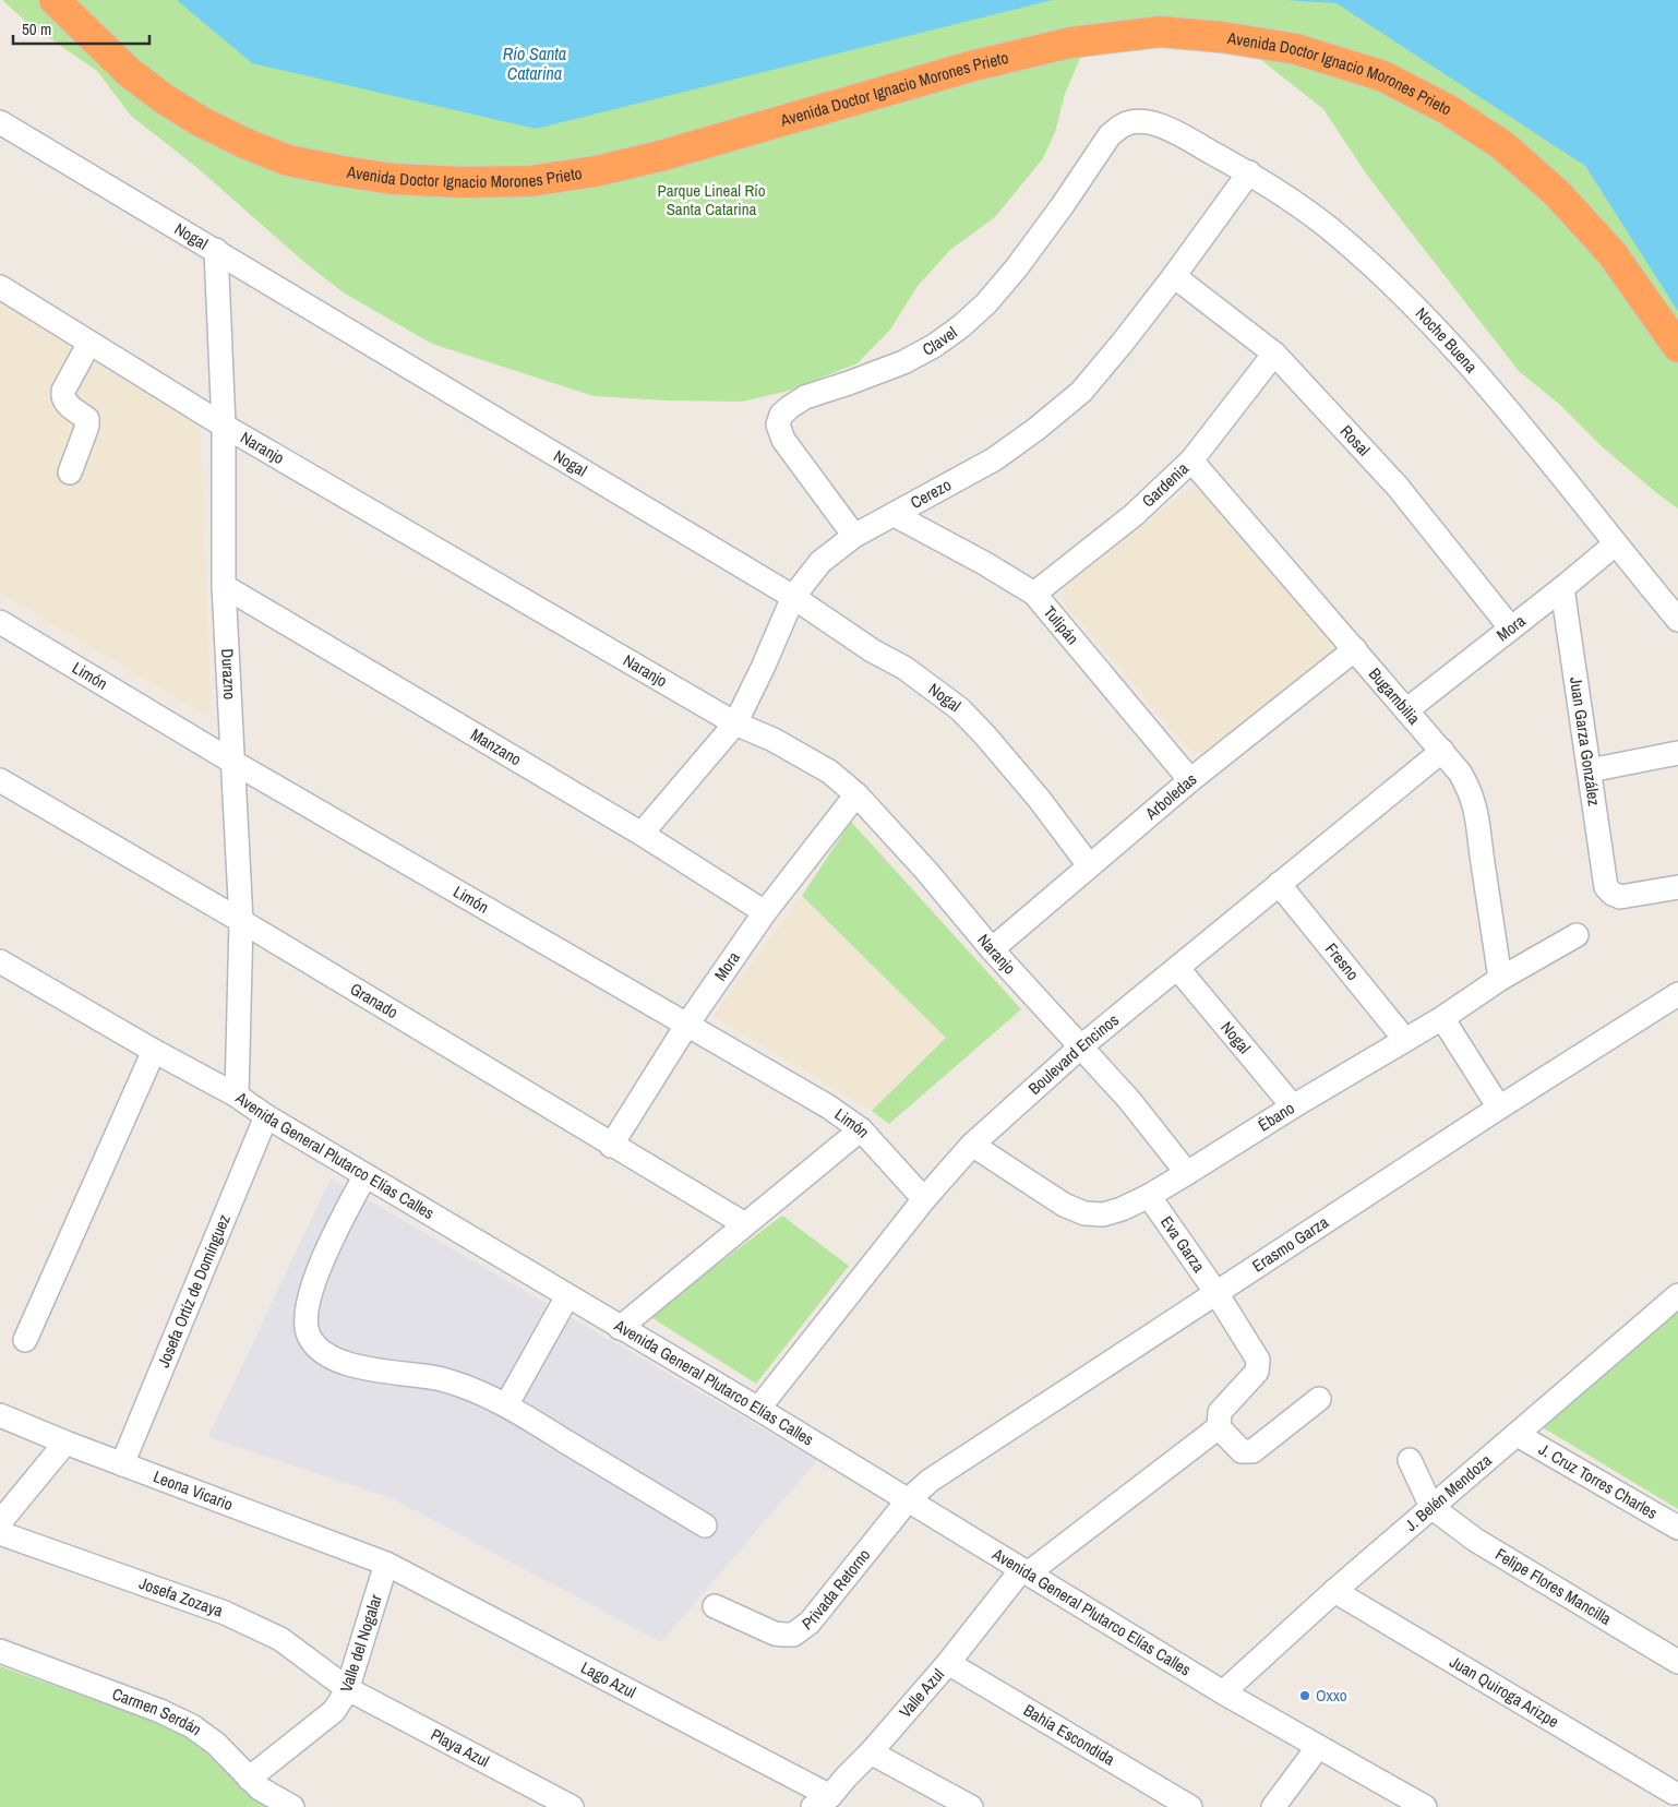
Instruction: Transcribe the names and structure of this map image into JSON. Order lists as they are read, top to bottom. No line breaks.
{"streets":{"highway":["Avenida Doctor Ignacio Morones Prieto"],"street":["Nogal","Clavel","Noche Buena","Rosal","Naranjo","Gardenia","Cerezo","Tulipán","Mora","Durazno","Limón","Bugambilia","Juan Garza González","Manzano","Arboledas","Fresno","Granado","Boulevard Encinos","Ébano","Avenida General Plutarco Elías Calles","Eva Garza","Erasmo Garza","Josefa Ortíz de Domínguez","J. Cruz Torres Charles","Leona Vicario","J. Belén Mendoza","Felipe Flores Mancilla","Privada Retorno","Josefa Zozaya","Valle del Nogalar","Lago Azul","Juan Quiroga Arizpe","Valle Azul","Carmen Serdán","Bahía Escondida","Playa Azul"]},"crossings":[["Nogal","Cerezo"],["Nogal","Durazno"],["Nogal","Arboledas"],["Nogal","Boulevard Encinos"],["Nogal","Ébano"],["Clavel","Noche Buena"],["Clavel","Cerezo"],["Noche Buena","Cerezo"],["Noche Buena","Mora"],["Rosal","Gardenia"],["Rosal","Cerezo"],["Rosal","Mora"],["Naranjo","Cerezo"],["Naranjo","Mora"],["Naranjo","Durazno"],["Naranjo","Arboledas"],["Naranjo","Boulevard Encinos"],["Naranjo","Ébano"],["Gardenia","Tulipán"],["Gardenia","Bugambilia"],["Cerezo","Tulipán"],["Cerezo","Manzano"],["Tulipán","Arboledas"],["Mora","Limón"],["Mora","Bugambilia"],["Mora","Juan Garza González"],["Mora","Manzano"],["Mora","Granado"],["Durazno","Limón"],["Durazno","Manzano"],["Durazno","Granado"],["Durazno","Avenida General Plutarco Elías Calles"],["Limón","Boulevard Encinos"],["Bugambilia","Arboledas"],["Bugambilia","Boulevard Encinos"],["Bugambilia","Ébano"],["Fresno","Boulevard Encinos"],["Fresno","Ébano"],["Boulevard Encinos","Ébano"],["Boulevard Encinos","Avenida General Plutarco Elías Calles"],["Ébano","Eva Garza"],["Avenida General Plutarco Elías Calles","Erasmo Garza"],["Avenida General Plutarco Elías Calles","Josefa Ortíz de Domínguez"],["Avenida General Plutarco Elías Calles","J. Belén Mendoza"],["Avenida General Plutarco Elías Calles","Privada Retorno"],["Avenida General Plutarco Elías Calles","Valle Azul"],["Eva Garza","Erasmo Garza"],["Eva Garza","Valle Azul"],["Erasmo Garza","Privada Retorno"],["Josefa Ortíz de Domínguez","Leona Vicario"],["J. Cruz Torres Charles","J. Belén Mendoza"],["Leona Vicario","Valle del Nogalar"],["Leona Vicario","Lago Azul"],["J. Belén Mendoza","Felipe Flores Mancilla"],["J. Belén Mendoza","Juan Quiroga Arizpe"],["Josefa Zozaya","Valle del Nogalar"],["Josefa Zozaya","Playa Azul"],["Valle del Nogalar","Lago Azul"],["Valle del Nogalar","Carmen Serdán"],["Valle del Nogalar","Playa Azul"],["Lago Azul","Valle Azul"],["Valle Azul","Bahía Escondida"]],"water":["Río Santa Catarina"],"parks":["Parque Lineal Río Santa Catarina"],"places":["Oxxo"],"scale_bar":"50 m"}
